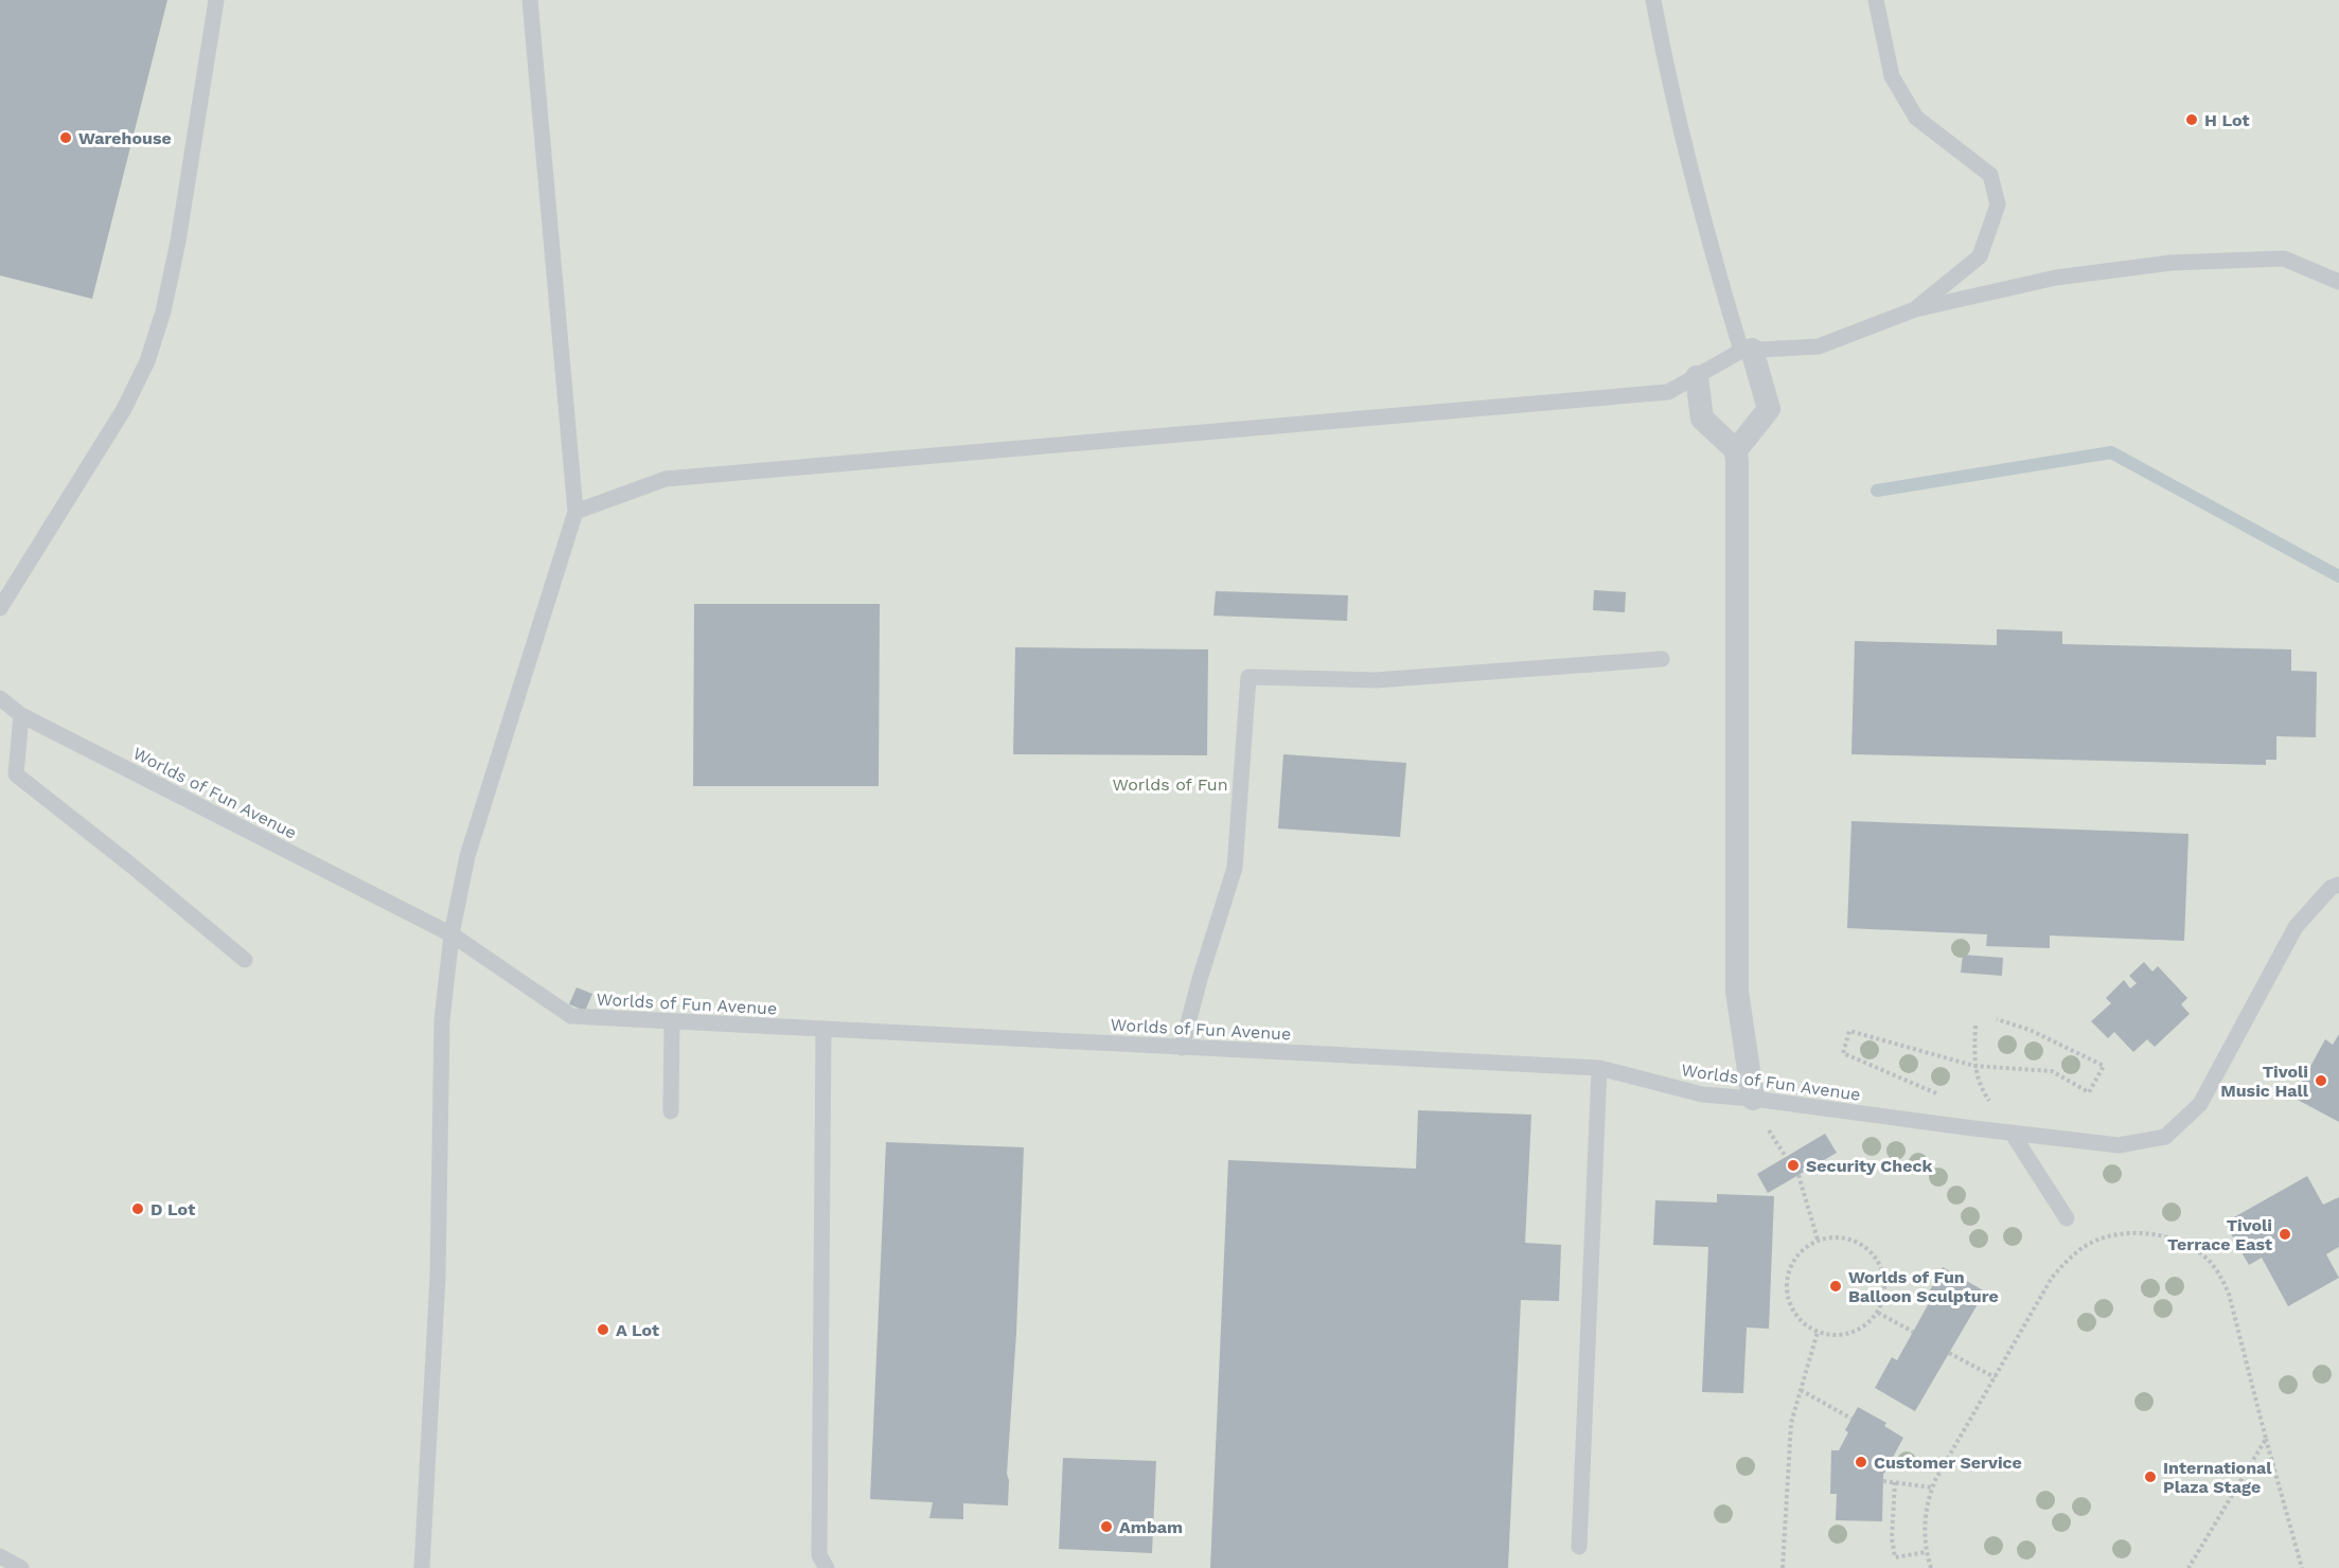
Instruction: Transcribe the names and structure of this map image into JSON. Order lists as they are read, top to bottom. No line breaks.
{"streets":{"lane":["Worlds of Fun Avenue"]},"parks":["Worlds of Fun"],"places":["H Lot","Warehouse","Tivoli Music Hall","Security Check","D Lot","Tivoli Terrace East","Worlds of Fun Balloon Sculpture","A Lot","Customer Service","International Plaza Stage","Ambam"]}
